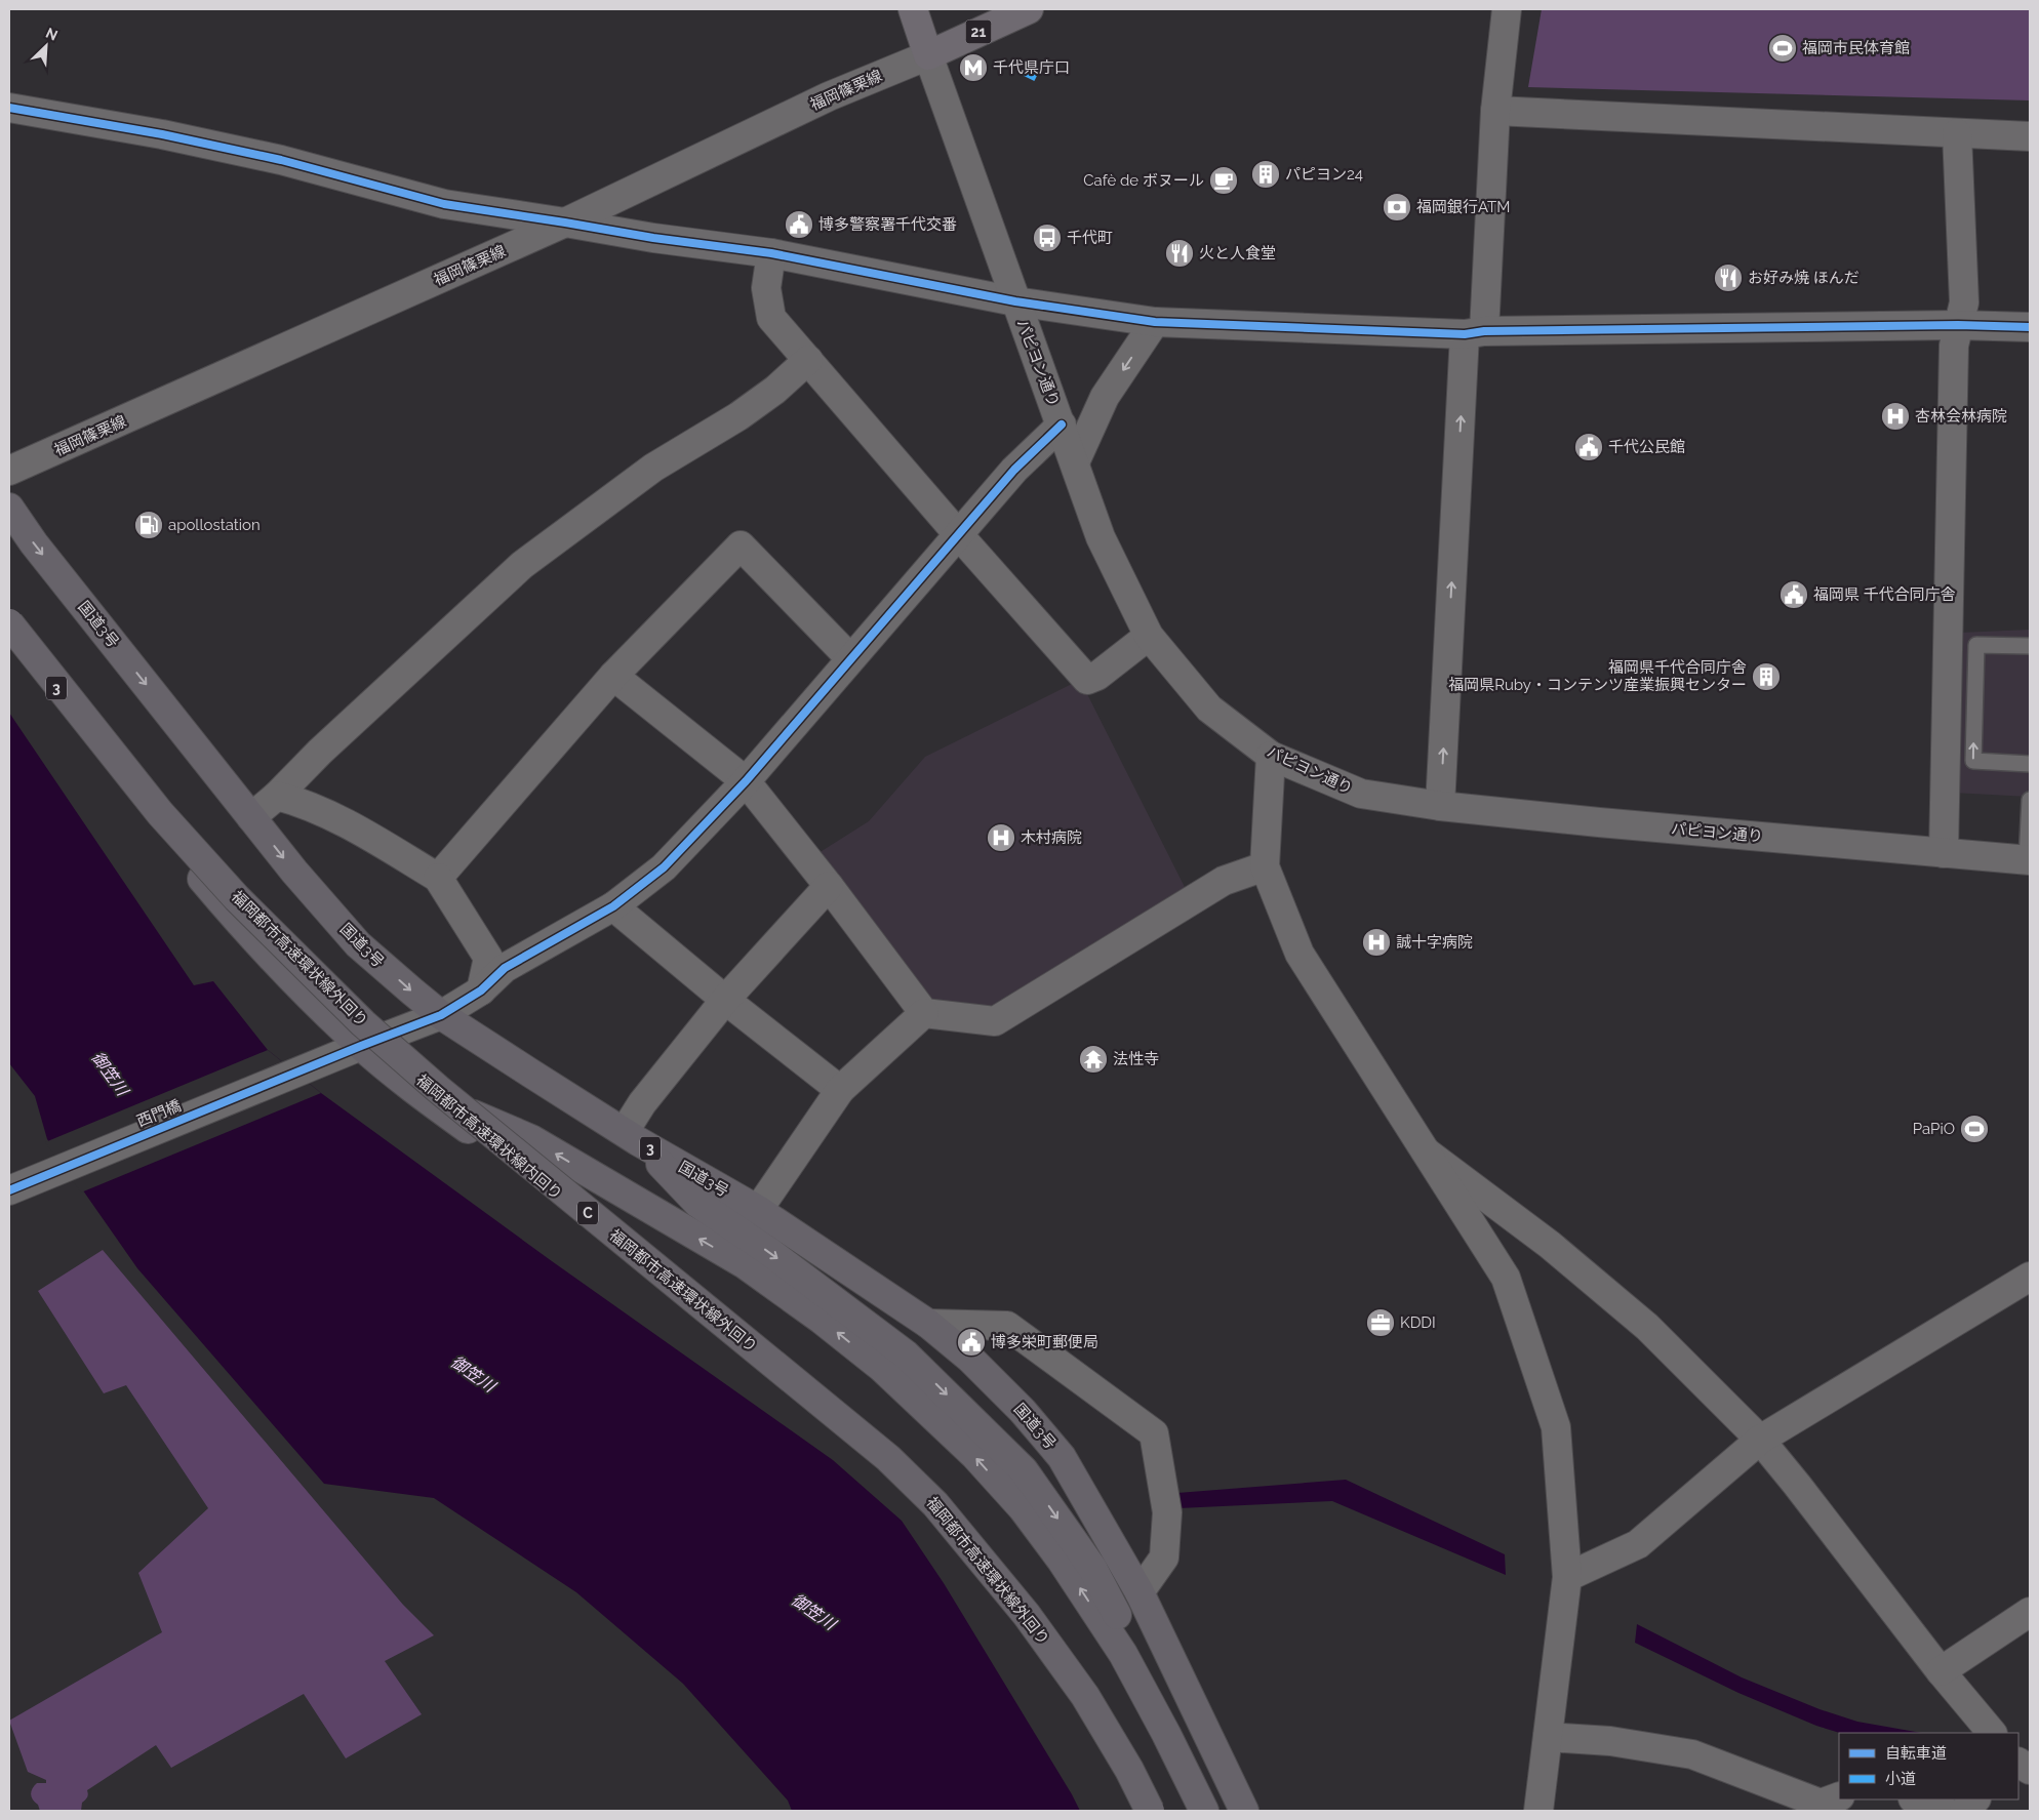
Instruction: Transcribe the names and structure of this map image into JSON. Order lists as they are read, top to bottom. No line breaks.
{"streets":{"highway":["国道3号","3","福岡都市高速環状線外回り","福岡都市高速環状線内回り","C"],"main road":["21","パピヨン通り"],"street":["福岡篠栗線","西門橋"]},"crossings":[["21","福岡篠栗線"],["21","パピヨン通り"],["福岡篠栗線","パピヨン通り"],["パピヨン通り","西門橋"],["国道3号","西門橋"],["3","西門橋"]],"water":["御笠川"],"places":{"sports":["福岡市民体育館","PaPiO"],"metro station":["千代県庁口"],"building":["パピヨン24","福岡県千代合同庁舎 福岡県Ruby・コンテンツ産業振興センター"],"cafe":["Cafè de ボヌール"],"bank":["福岡銀行ATM"],"public building":["博多警察署千代交番","千代公民館","福岡県 千代合同庁舎","博多栄町郵便局"],"bus stop":["千代町"],"restaurant":["火と人食堂","お好み焼 ほんだ"],"hospital":["杏林会林病院","木村病院","誠十字病院"],"fuel station":["apollostation"],"temple":["法性寺"],"office":["KDDI"]},"legend":["自転車道","小道"],"north":"top right"}
